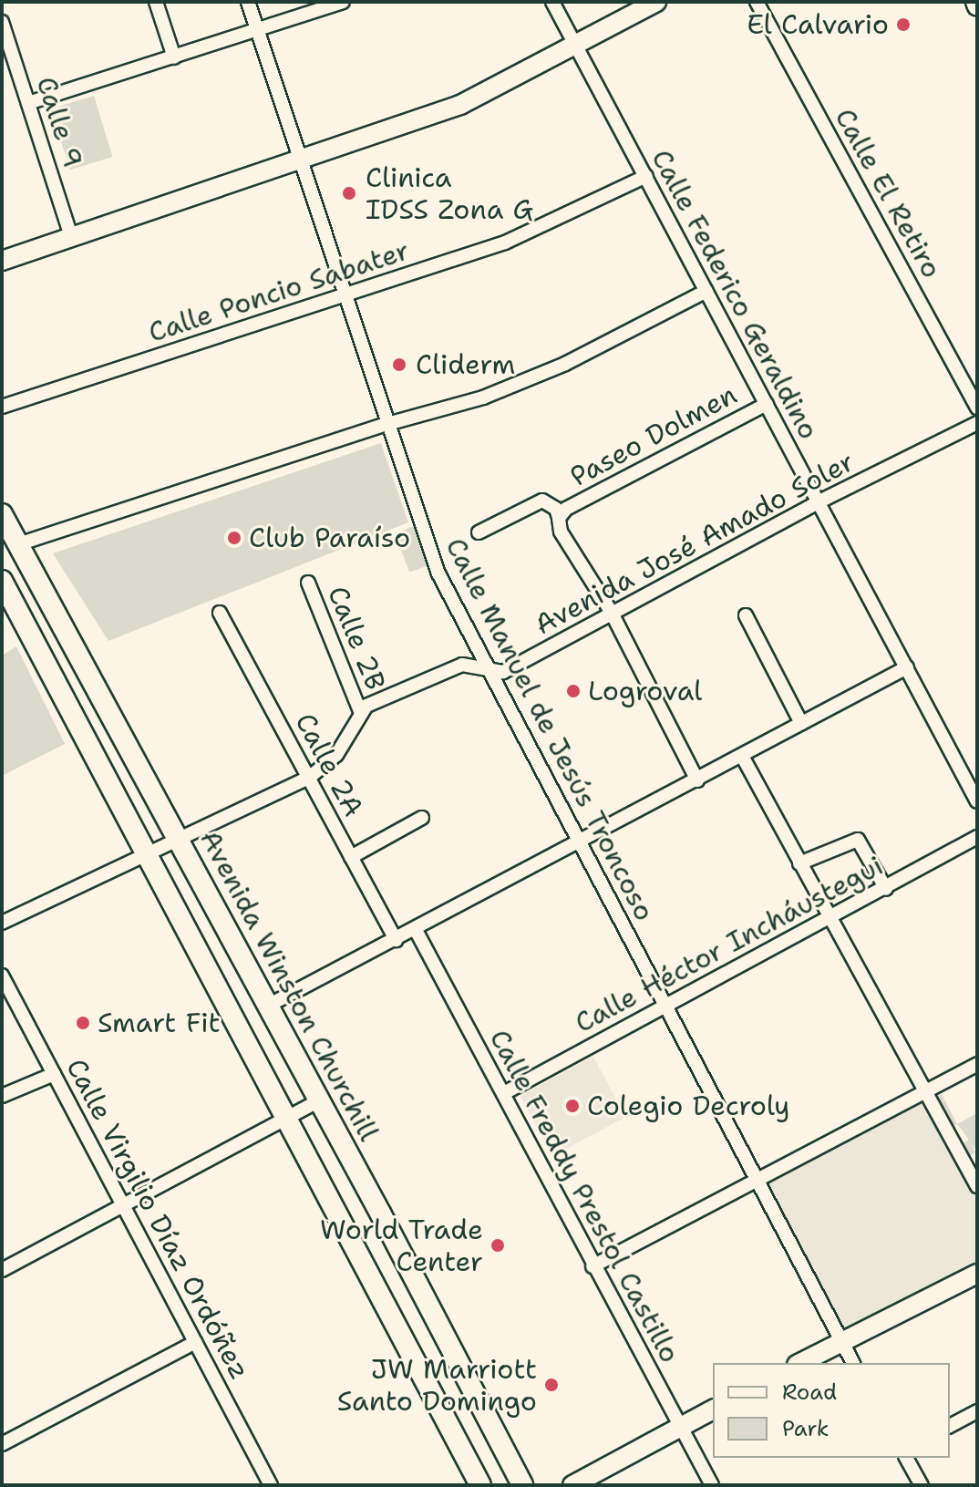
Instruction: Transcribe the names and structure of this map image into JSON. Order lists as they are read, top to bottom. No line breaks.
{"streets":{"main road":["Avenida Winston Churchill"],"street":["Calle 9","Calle El Retiro","Calle Poncio Sabater","Calle Federico Geraldino","Paseo Dolmen","Avenida José Amado Soler","Calle 2B","Calle Manuel de Jesús Troncoso","Calle 2A","Calle Héctor Incháustegui","Calle Freddy Prestol Castillo","Calle Virgilio Díaz Ordóñez"]},"crossings":[["Calle Poncio Sabater","Calle Federico Geraldino"],["Calle Poncio Sabater","Calle Manuel de Jesús Troncoso"],["Calle Federico Geraldino","Paseo Dolmen"],["Calle Federico Geraldino","Avenida José Amado Soler"],["Paseo Dolmen","Avenida José Amado Soler"],["Avenida José Amado Soler","Calle 2B"],["Avenida José Amado Soler","Calle Manuel de Jesús Troncoso"],["Calle Manuel de Jesús Troncoso","Calle Héctor Incháustegui"],["Calle Héctor Incháustegui","Calle Freddy Prestol Castillo"]],"places":["El Calvario","Clinica IDSS Zona G","Cliderm","Club Paraíso","Logroval","Smart Fit","Colegio Decroly","World Trade Center","JW Marriott Santo Domingo"],"legend":["Road","Park"]}
